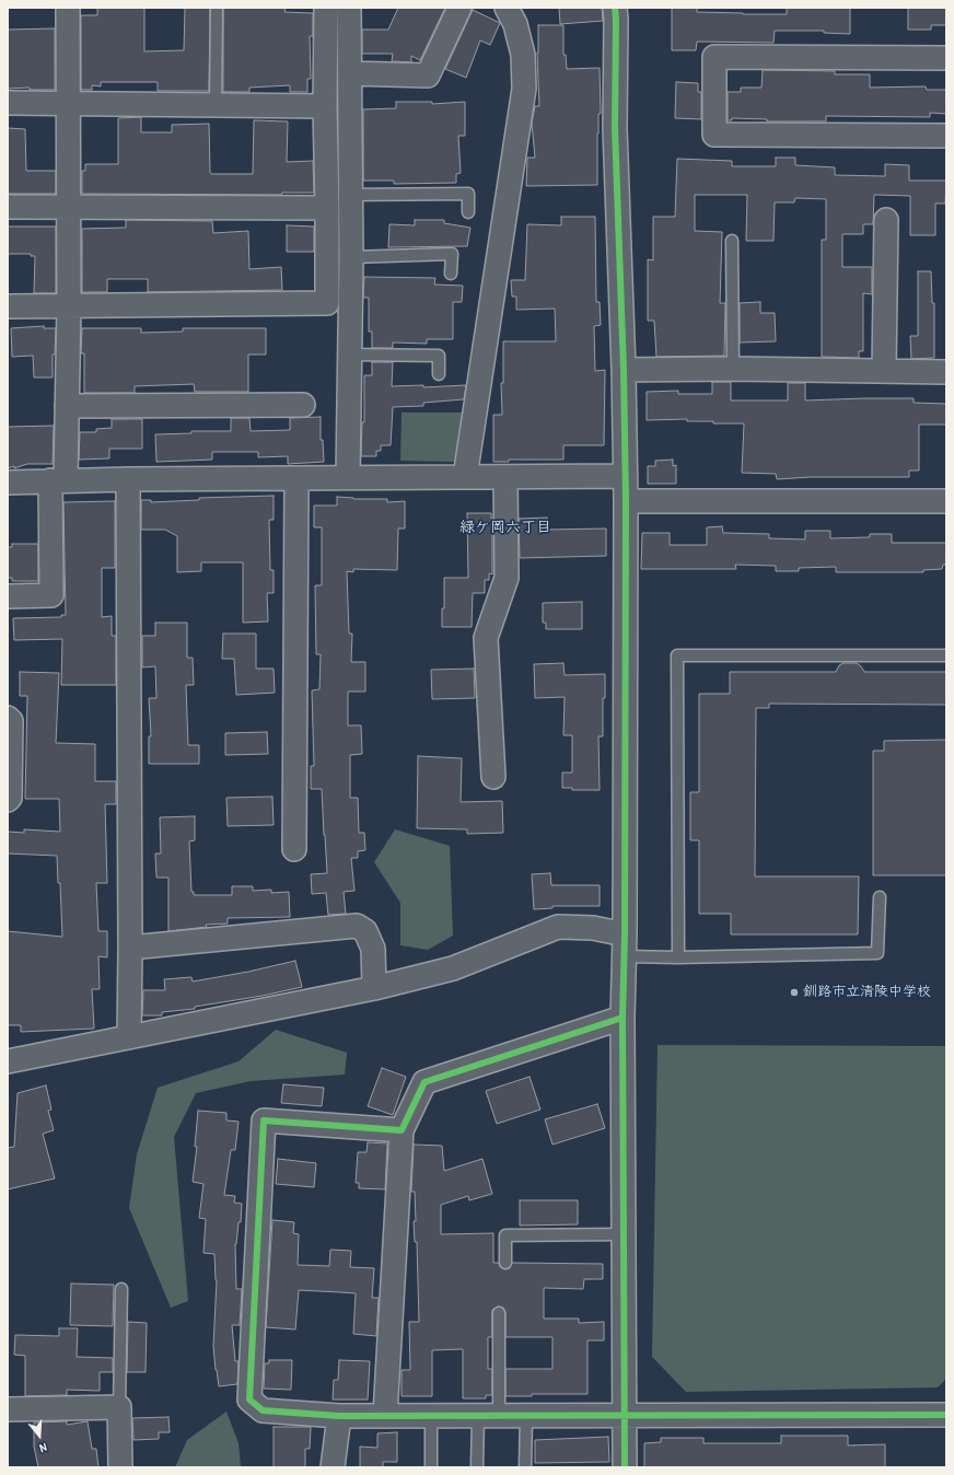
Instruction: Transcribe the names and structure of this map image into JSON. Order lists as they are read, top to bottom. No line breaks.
{"districts":["緑ケ岡六丁目"],"places":["釧路市立清陵中学校"],"north":"bottom"}
